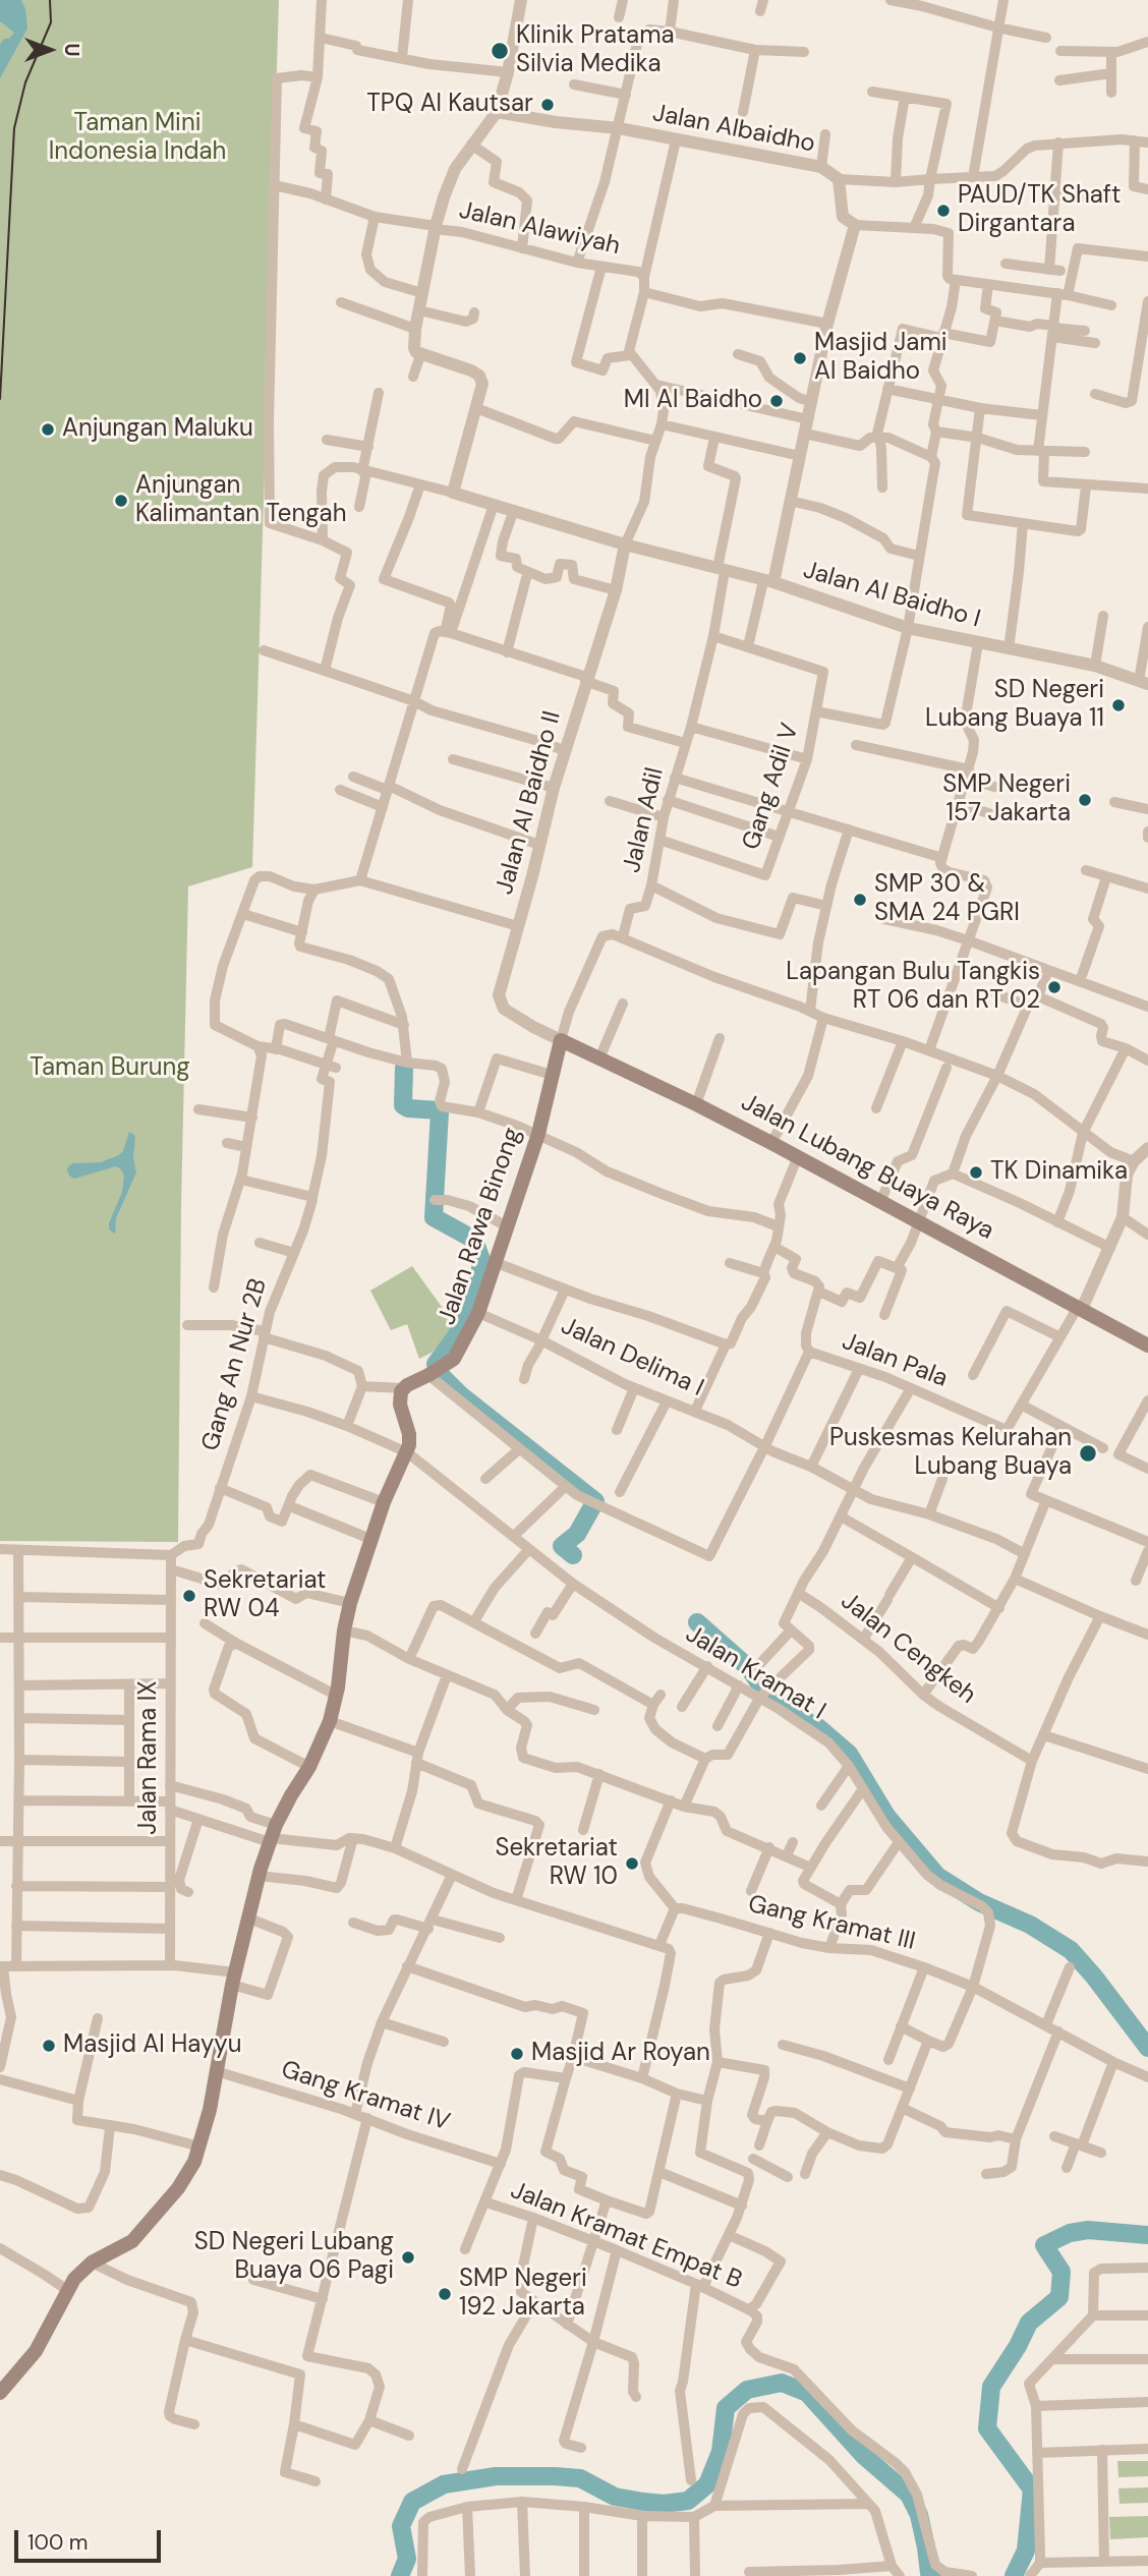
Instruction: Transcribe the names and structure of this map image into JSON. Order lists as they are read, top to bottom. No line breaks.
{"streets":{"main road":["Jalan Lubang Buaya Raya","Jalan Rawa Binong"],"street":["Jalan Albaidho","Jalan Alawiyah","Jalan Al Baidho I","Gang Adil V","Jalan Al Baidho II","Jalan Adil","Jalan Delima I","Jalan Pala","Gang An Nur 2B","Jalan Cengkeh","Jalan Kramat I","Jalan Rama IX","Gang Kramat III","Gang Kramat IV","Jalan Kramat Empat B"]},"crossings":[["Jalan Al Baidho I","Gang Adil V"],["Jalan Al Baidho I","Jalan Al Baidho II"],["Jalan Al Baidho I","Jalan Adil"],["Gang Adil V","Jalan Adil"],["Jalan Al Baidho II","Jalan Lubang Buaya Raya"],["Jalan Al Baidho II","Jalan Rawa Binong"],["Jalan Lubang Buaya Raya","Jalan Rawa Binong"],["Jalan Lubang Buaya Raya","Jalan Pala"],["Jalan Rawa Binong","Jalan Delima I"],["Jalan Delima I","Jalan Pala"],["Gang An Nur 2B","Jalan Kramat I"],["Gang An Nur 2B","Jalan Rama IX"],["Jalan Kramat I","Gang Kramat III"]],"parks":["Taman Mini Indonesia Indah","Taman Burung"],"places":["Klinik Pratama Silvia Medika","TPQ Al Kautsar","PAUD/TK Shaft Dirgantara","Masjid Jami Al Baidho","MI Al Baidho","Anjungan Maluku","Anjungan Kalimantan Tengah","SD Negeri Lubang Buaya 11","SMP Negeri 157 Jakarta","SMP 30 & SMA 24 PGRI","Lapangan Bulu Tangkis RT 06 dan RT 02","TK Dinamika","Puskesmas Kelurahan Lubang Buaya","Sekretariat RW 04","Sekretariat RW 10","Masjid Al Hayyu","Masjid Ar Royan","SD Negeri Lubang Buaya 06 Pagi","SMP Negeri 192 Jakarta"],"scale_bar":"100 m","north":"right"}
